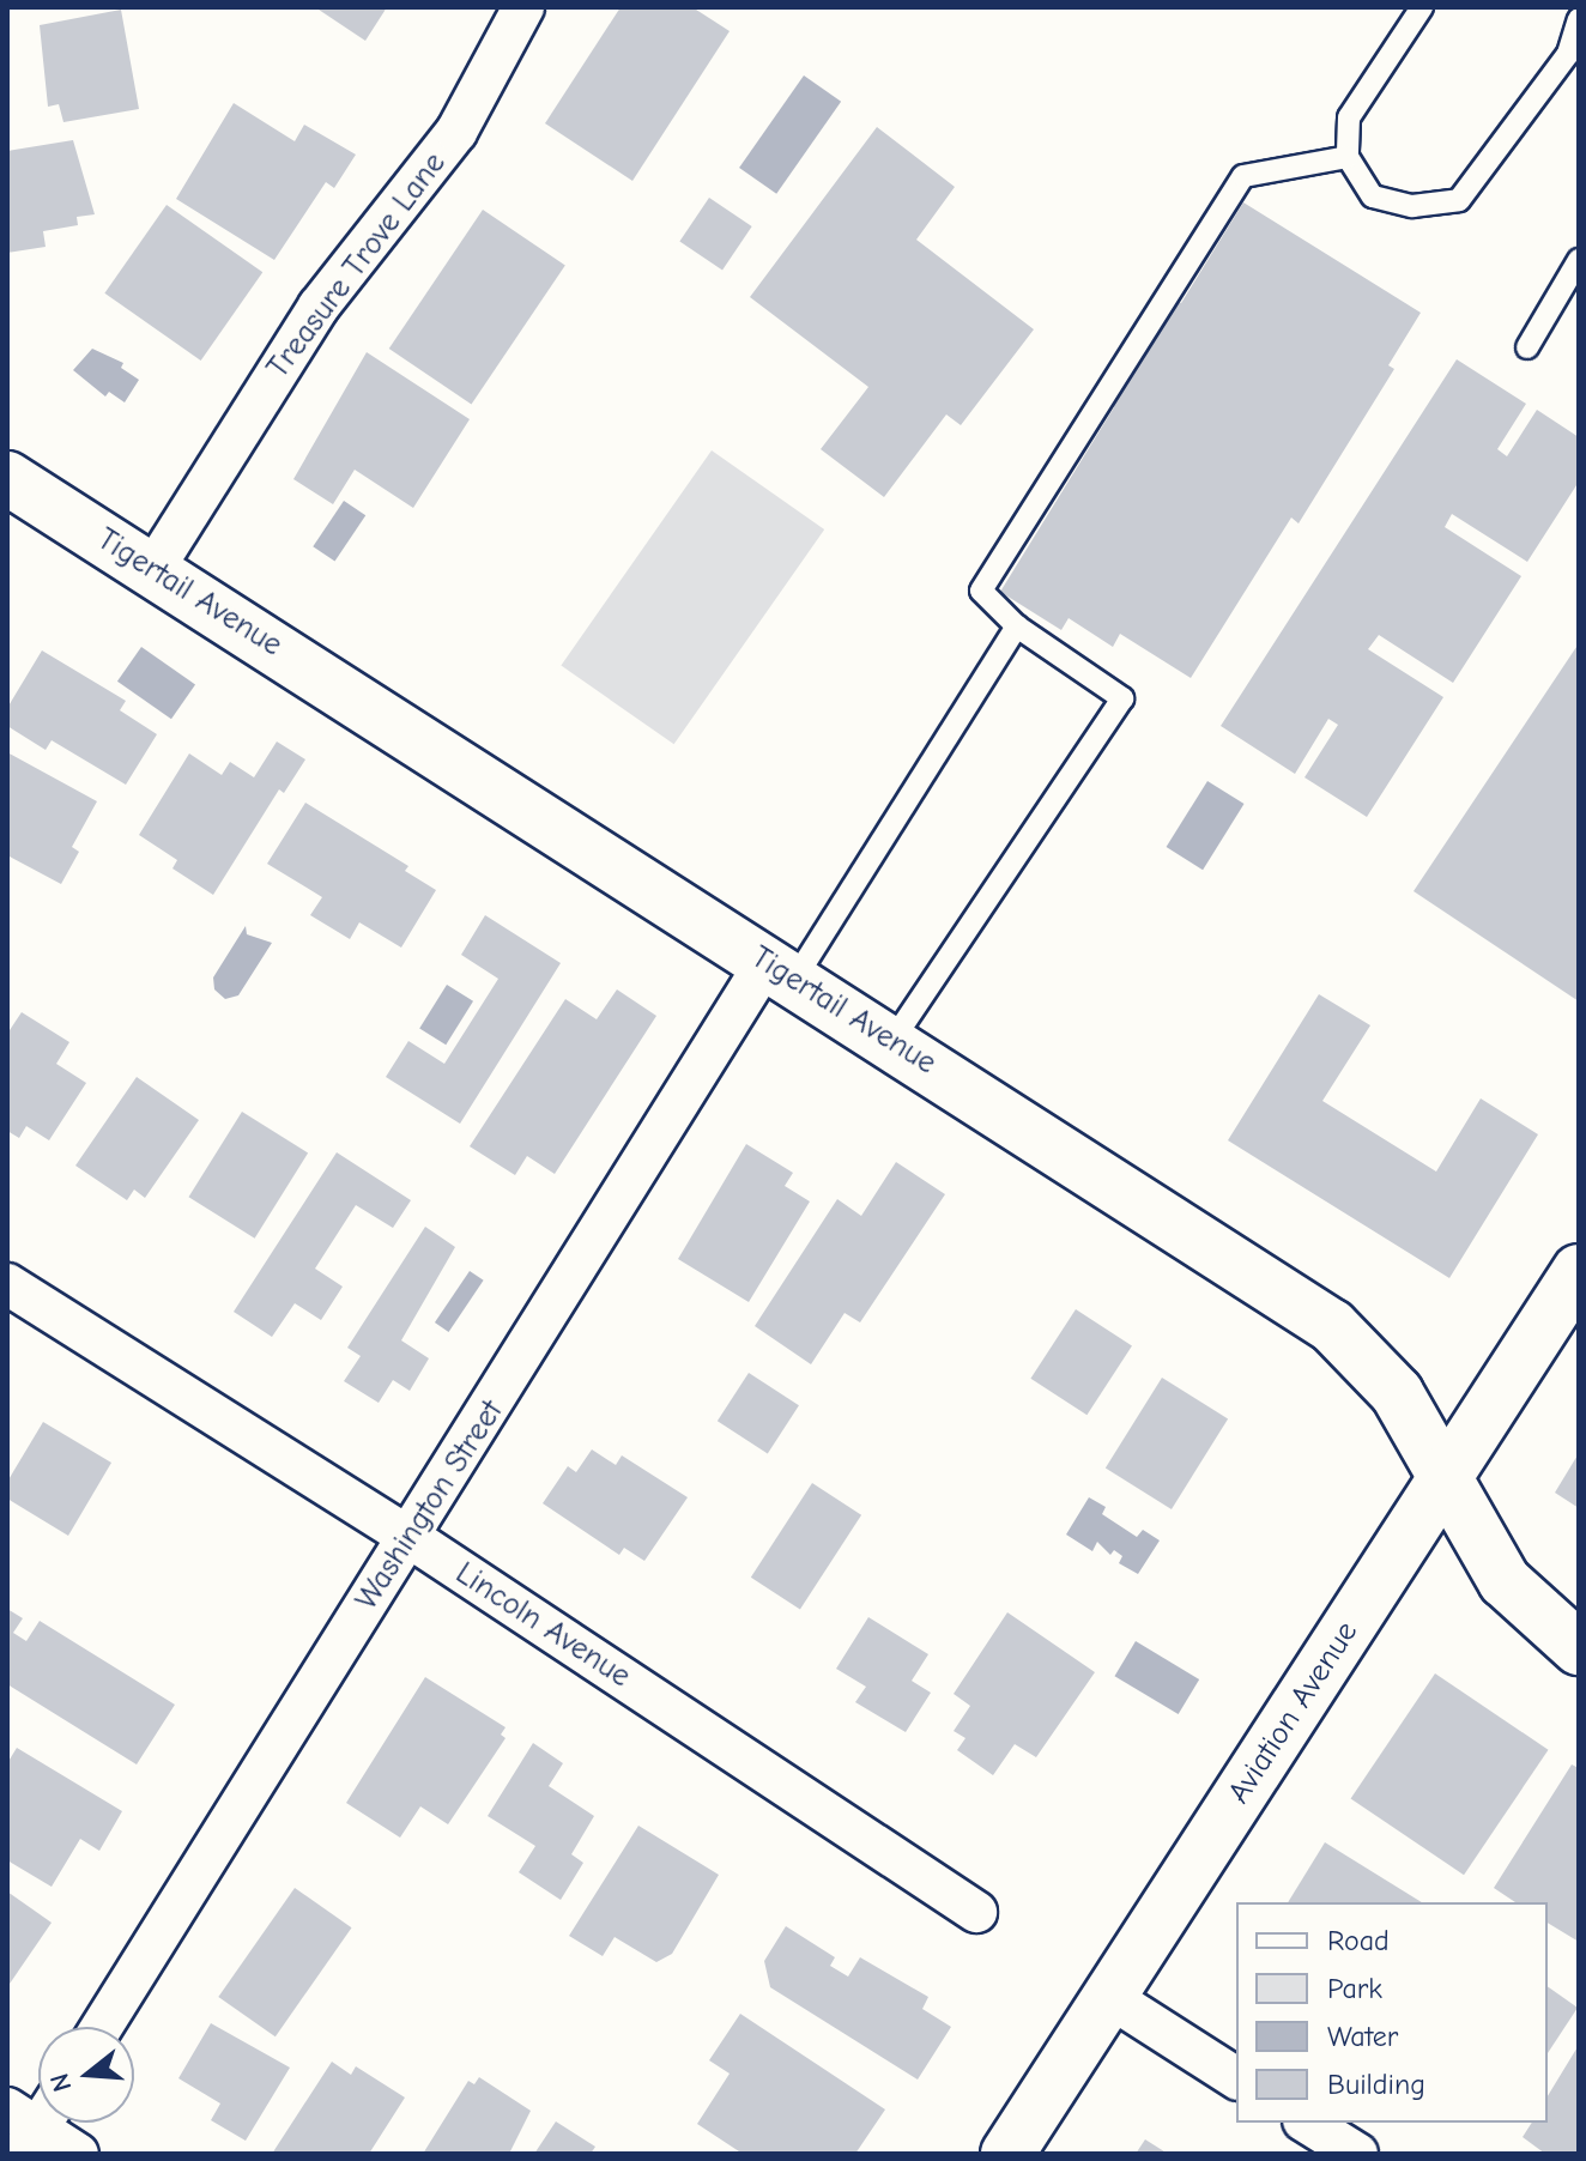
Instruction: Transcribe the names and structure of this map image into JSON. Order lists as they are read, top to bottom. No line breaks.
{"streets":{"street":["Treasure Trove Lane","Tigertail Avenue","Washington Street","Lincoln Avenue","Aviation Avenue"]},"crossings":[["Treasure Trove Lane","Tigertail Avenue"],["Tigertail Avenue","Washington Street"],["Tigertail Avenue","Aviation Avenue"],["Washington Street","Lincoln Avenue"]],"legend":["Road","Park","Water","Building"],"north":"left"}
